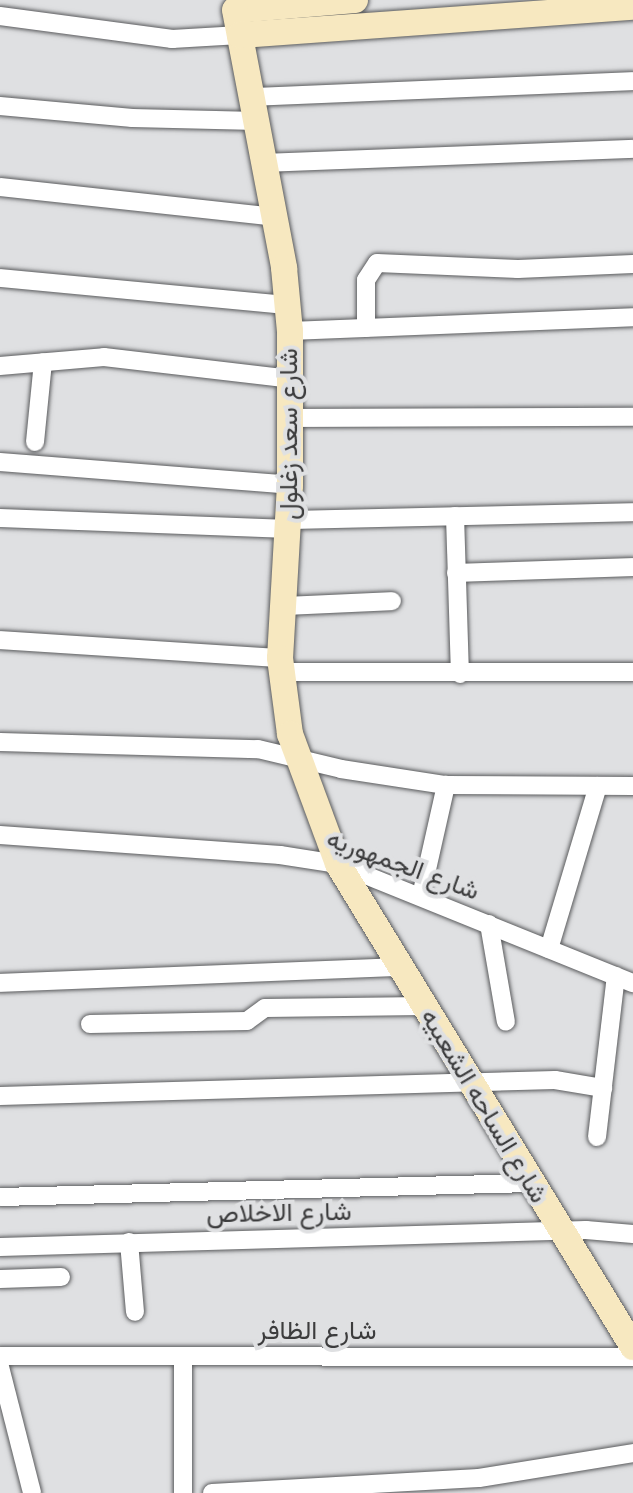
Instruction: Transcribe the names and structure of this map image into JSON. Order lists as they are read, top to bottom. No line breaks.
{"streets":{"main road":["شارع سعد زغلول","شارع الساحه الشعبيه"],"street":["شارع الجمهوريه","شارع الاخلاص","شارع الظافر"]},"crossings":[["شارع سعد زغلول","شارع الجمهوريه"],["شارع سعد زغلول","شارع الساحه الشعبيه"],["شارع الجمهوريه","شارع الساحه الشعبيه"],["شارع الساحه الشعبيه","شارع الاخلاص"],["شارع الساحه الشعبيه","شارع الظافر"]]}
